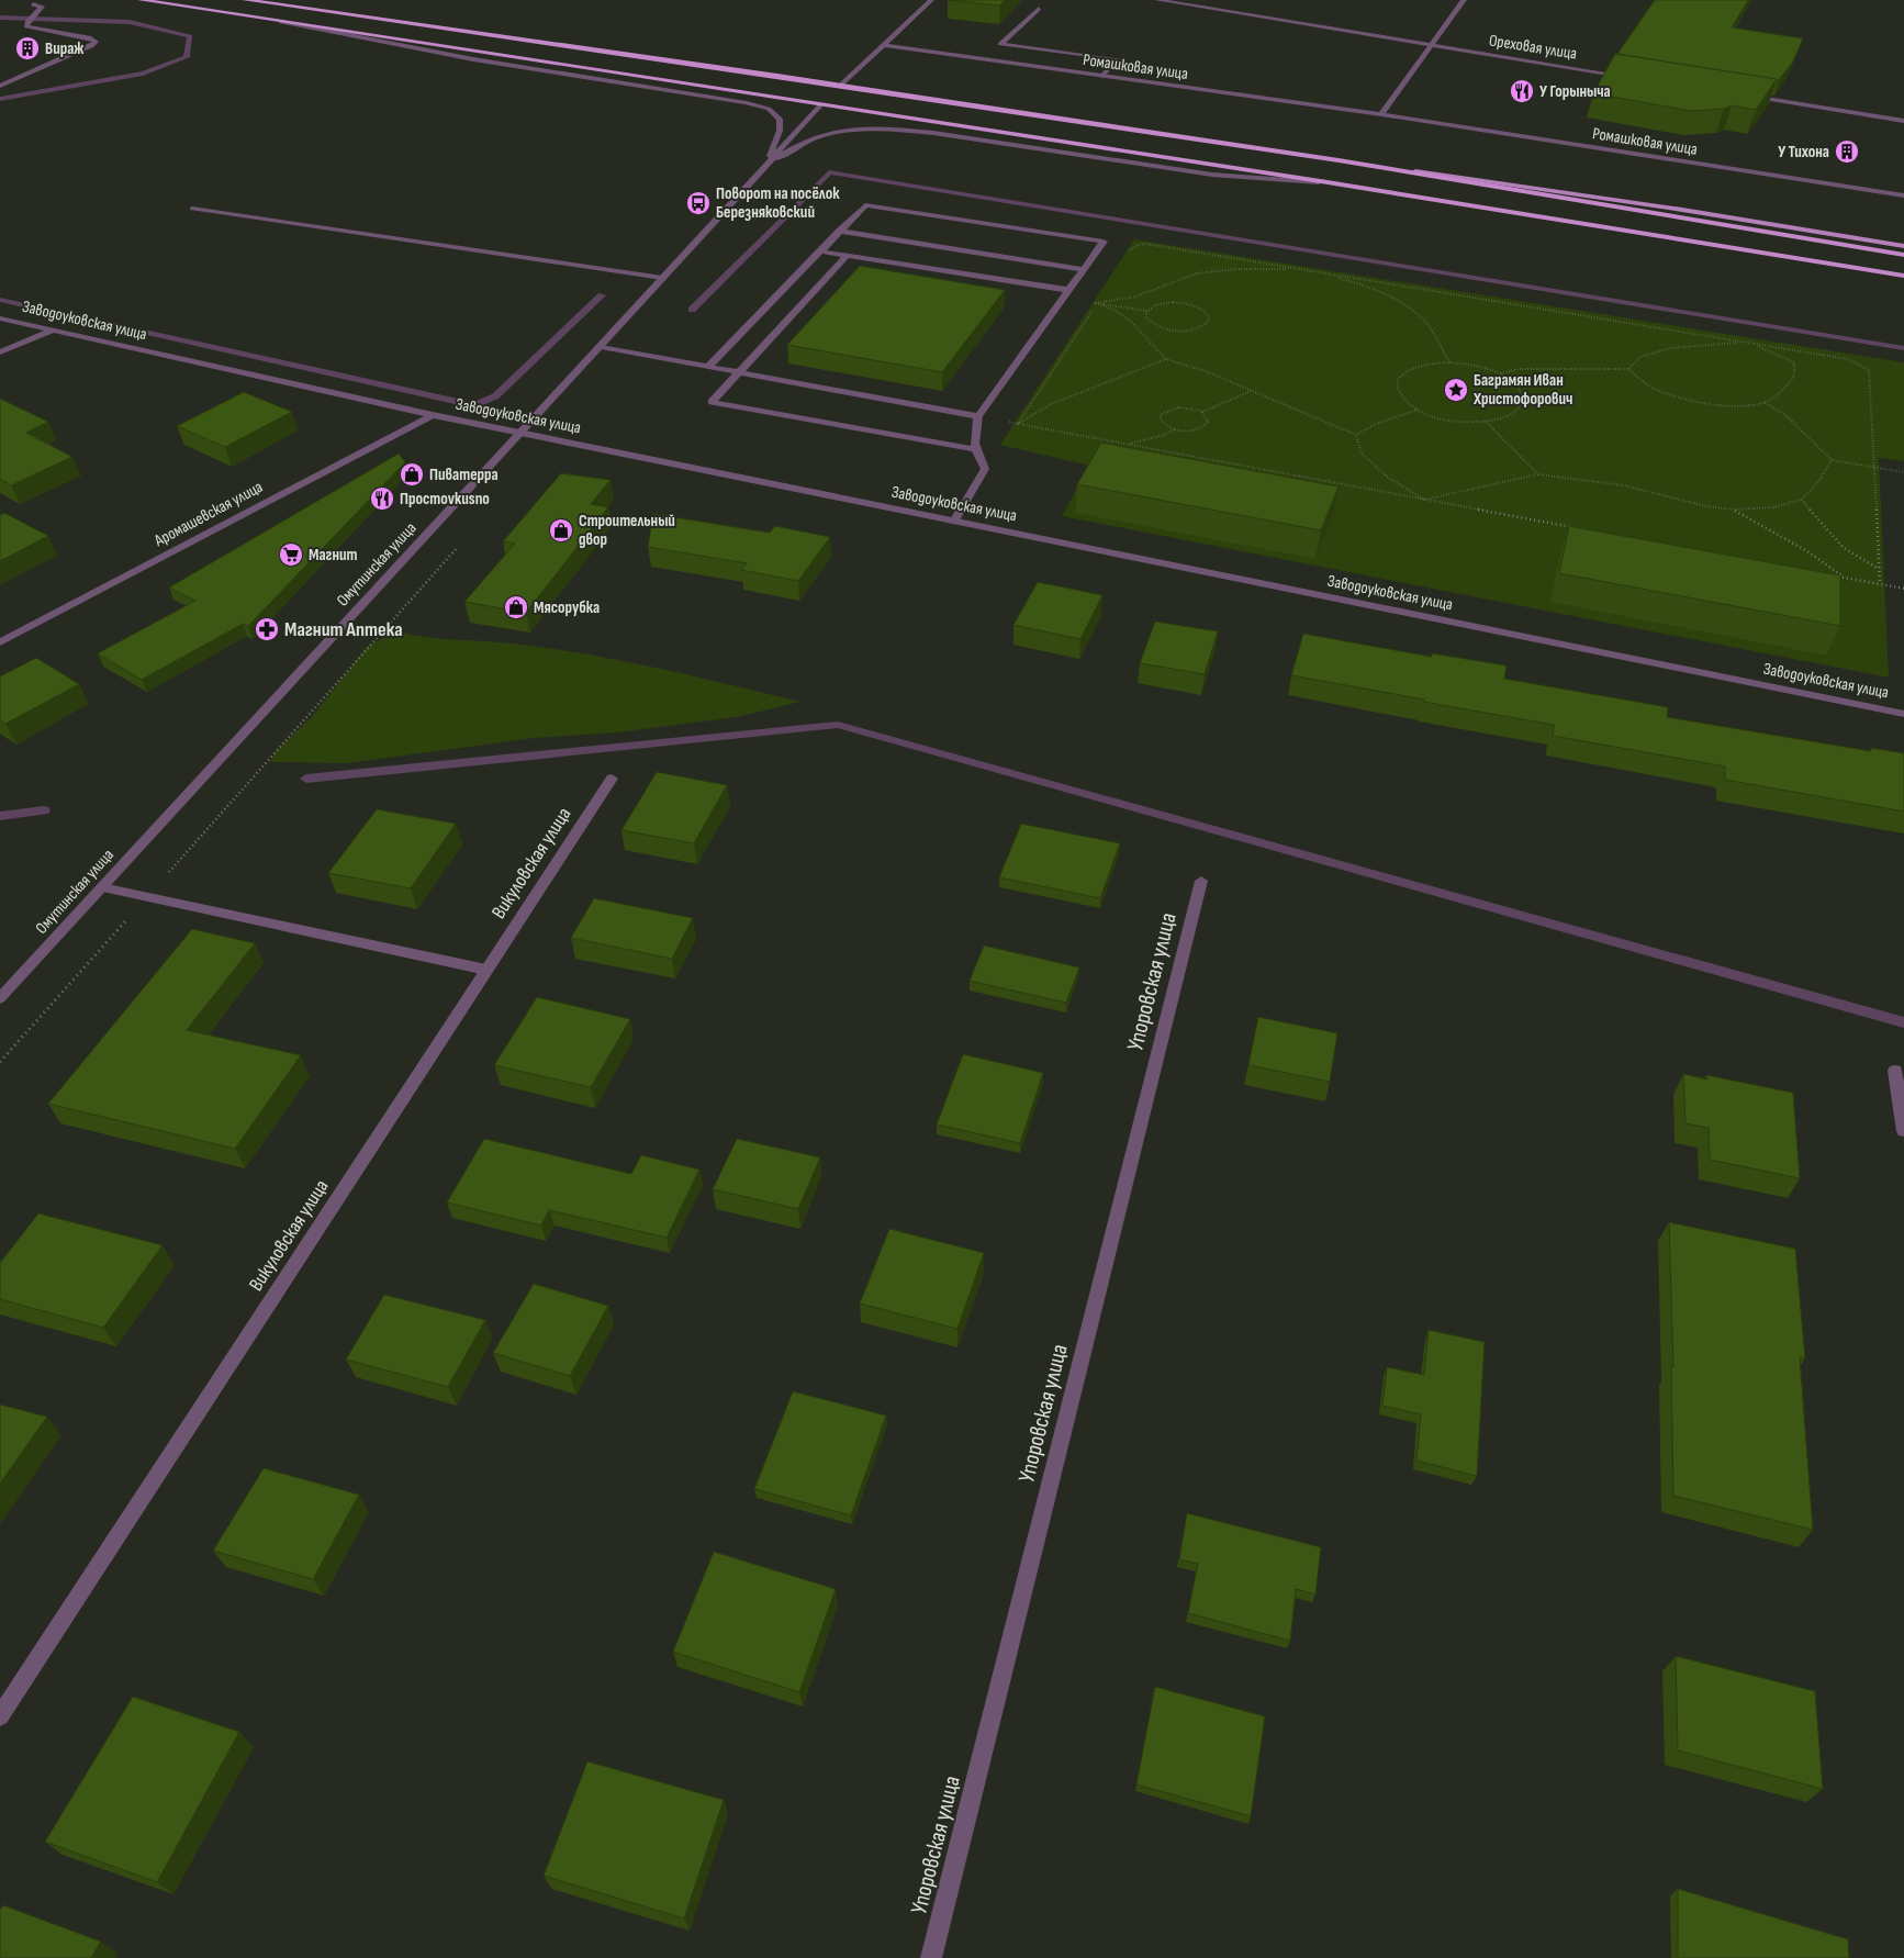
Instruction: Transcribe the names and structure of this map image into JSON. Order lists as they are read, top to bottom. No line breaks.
{"streets":{"street":["Ореховая улица","Ромашковая улица","Заводоуковская улица","Аромашевская улица","Омутинская улица","Викуловская улица","Упоровская улица"]},"crossings":[["Заводоуковская улица","Аромашевская улица"],["Заводоуковская улица","Омутинская улица"]],"places":{"building":["Вираж","У Тихона"],"restaurant":["У Горыныча","Простоvkusno"],"bus stop":["Поворот на посёлок Березняковский"],"place":["Баграмян Иван Христофорович"],"shop":["Пиватерра","Строительный двор","Мясорубка"],"supermarket":["Магнит"],"pharmacy":["Магнит Аптека"]}}
